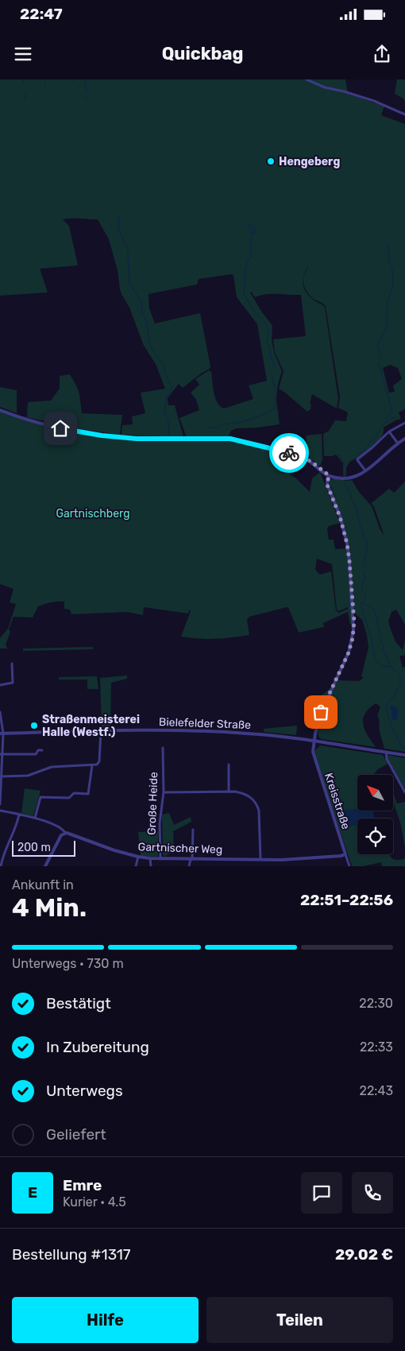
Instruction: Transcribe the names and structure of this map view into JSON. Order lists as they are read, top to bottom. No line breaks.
{"streets":{"street":["Bielefelder Straße","Kreisstraße","Große Heide","Gartnischer Weg"]},"crossings":[["Bielefelder Straße","Kreisstraße"],["Kreisstraße","Gartnischer Weg"],["Große Heide","Gartnischer Weg"]],"parks":["Gartnischberg"],"places":["Hengeberg","Straßenmeisterei Halle (Westf.)"],"scale_bar":"200 m","north":"top left","page":{"status":"22:47","header":"Quickbag","scale":"200 m","heading":["4 Min.","Ankunft in","22:51–22:56"],"panel":["Emre","Kurier · 4.5","Bestellung #1317","29.02 €"],"bar":"Unterwegs · 730 m","list":[["Bestätigt","22:30"],["In Zubereitung","22:33"],["Unterwegs","22:43"],"Geliefert"],"round":"E","buttons":["Hilfe","Teilen"]}}
